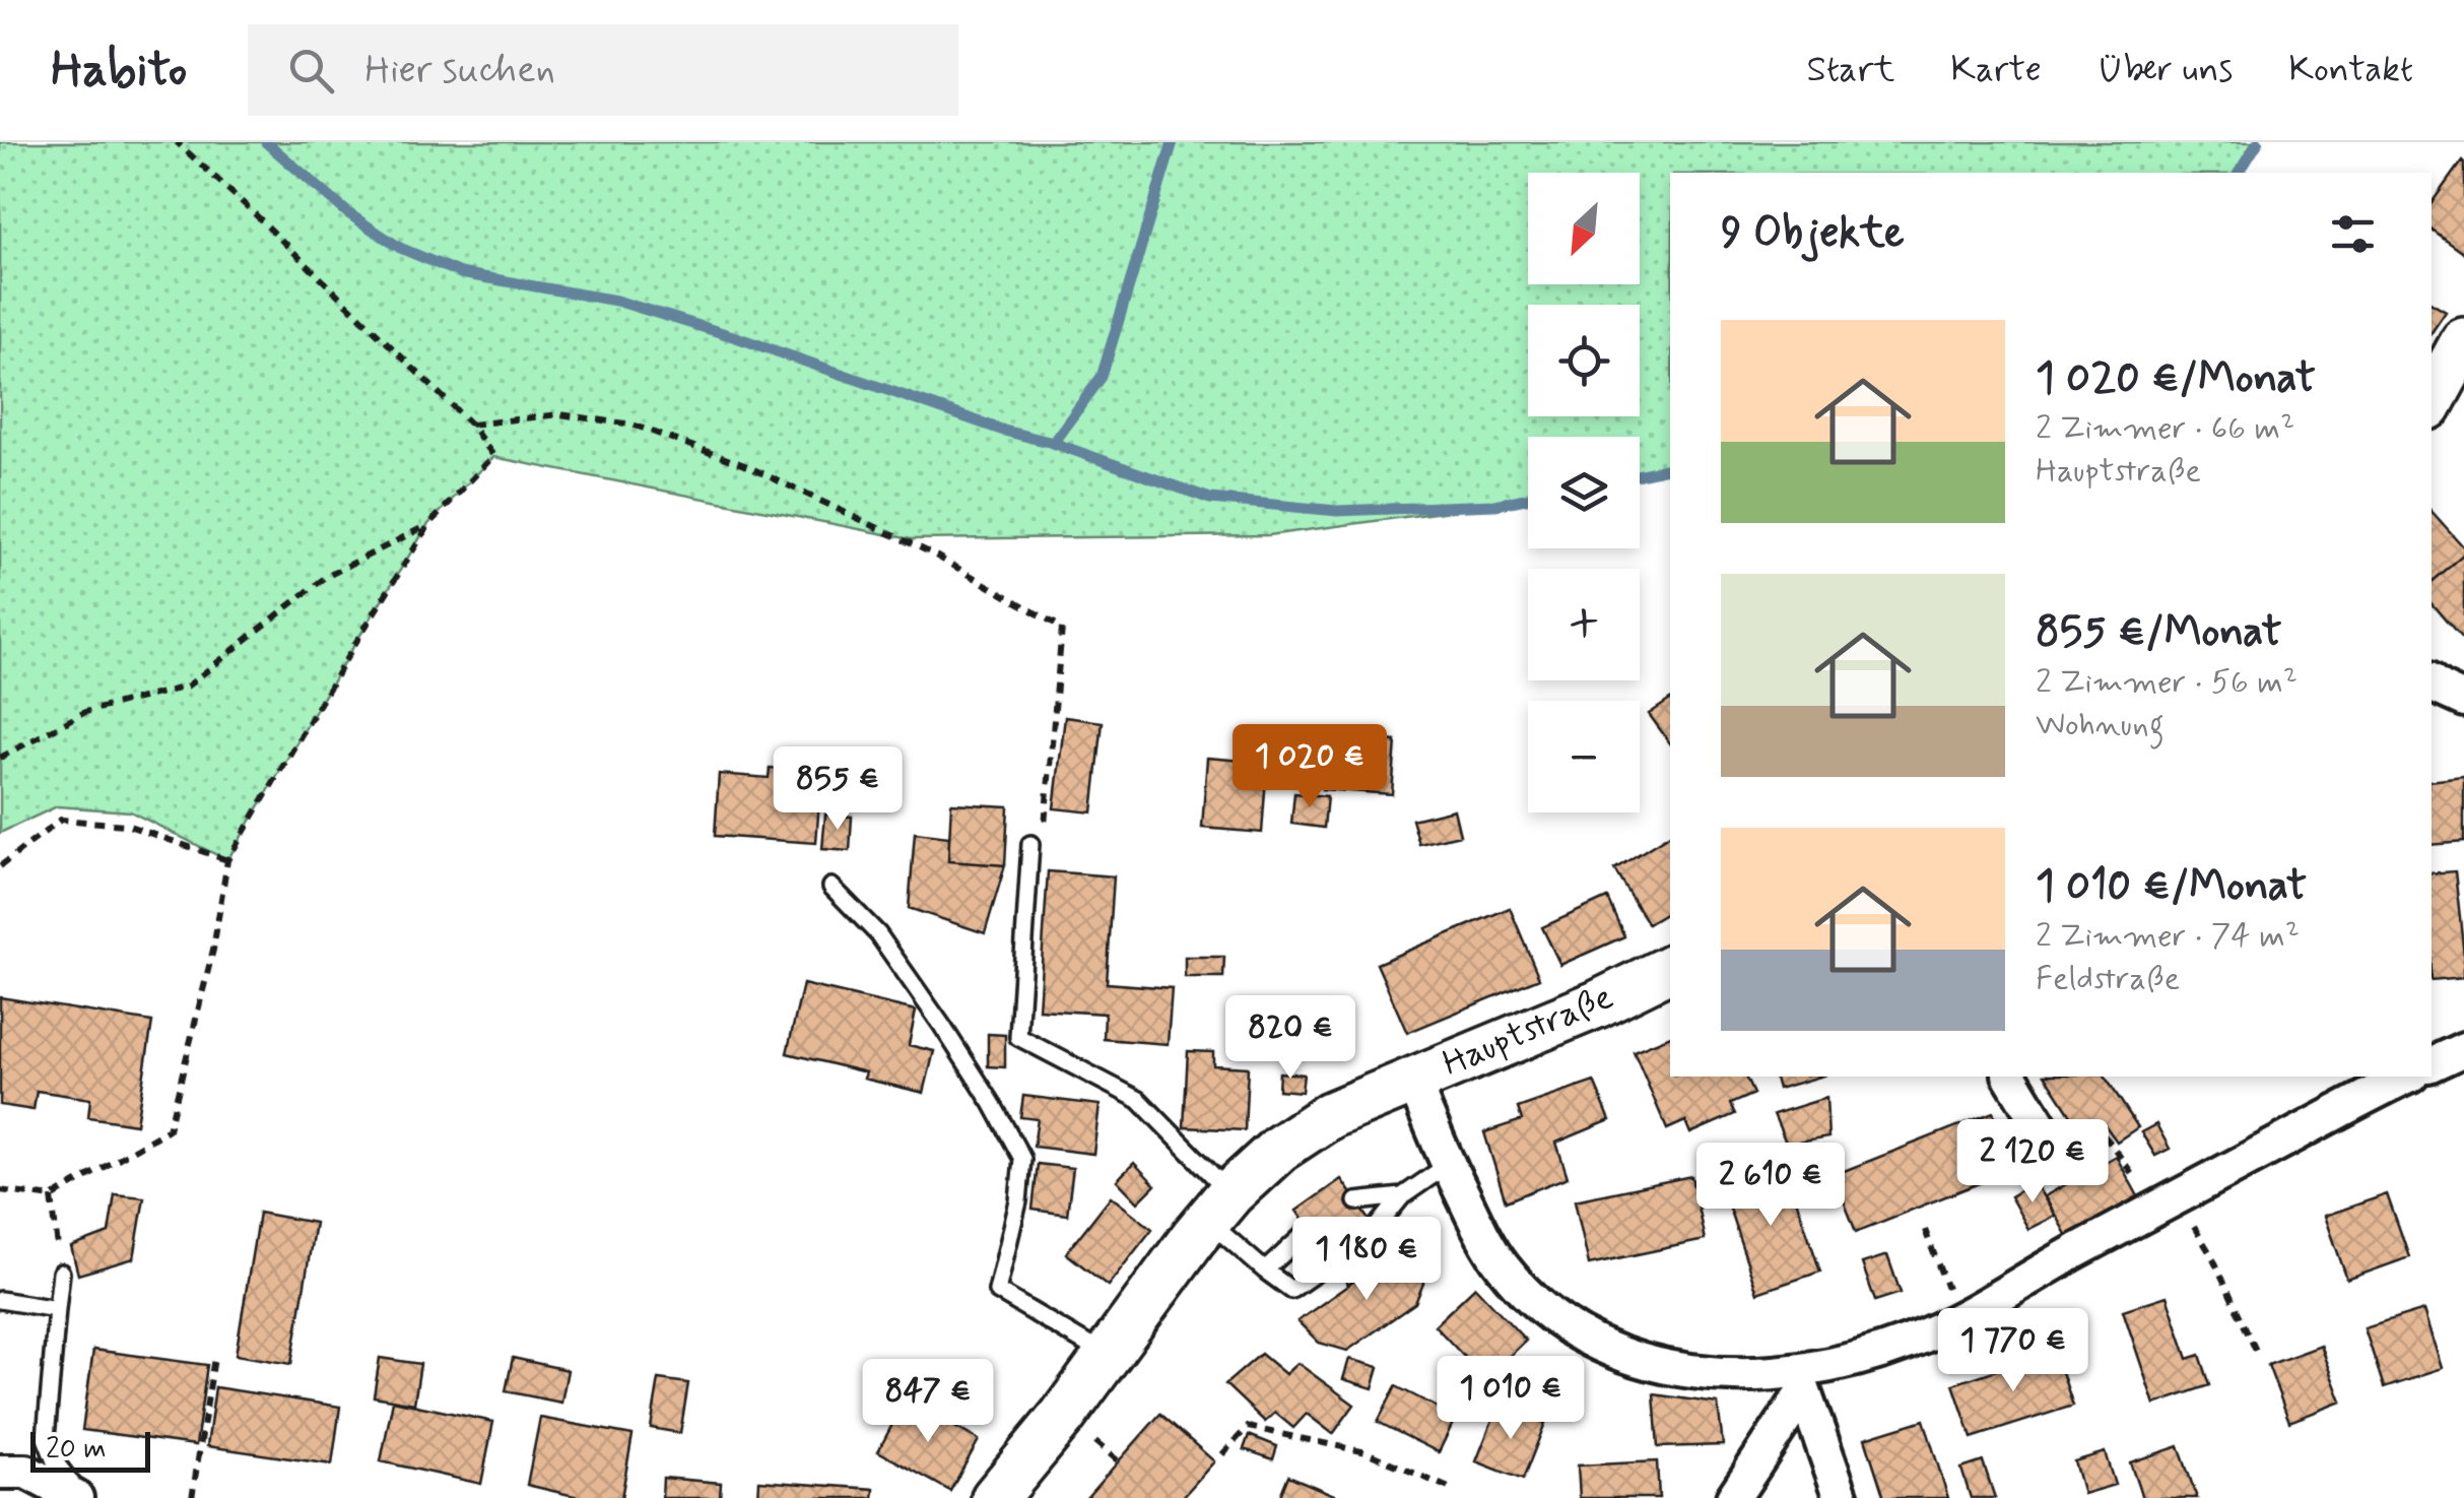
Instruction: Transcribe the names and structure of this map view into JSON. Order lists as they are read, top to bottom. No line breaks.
{"streets":{"main road":["Hauptstraße"]},"scale_bar":"20 m","north":"bottom left","page":{"header":"Habito","search":"Hier suchen","nav":["Start","Karte","Über uns","Kontakt"],"map_buttons":["+","−"],"heading":"9 Objekte","list":[{"name":"1 020 €/Monat","note":"2 Zimmer · 66 m² · Hauptstraße"},{"name":"855 €/Monat","note":"2 Zimmer · 56 m² · Wohnung"},{"name":"1 010 €/Monat","note":"2 Zimmer · 74 m² · Feldstraße"}],"price":["1 020 €","855 €","820 €","2 120 €","2 610 €","1 180 €","1 770 €","1 010 €","847 €"],"scale":"20 m"}}
